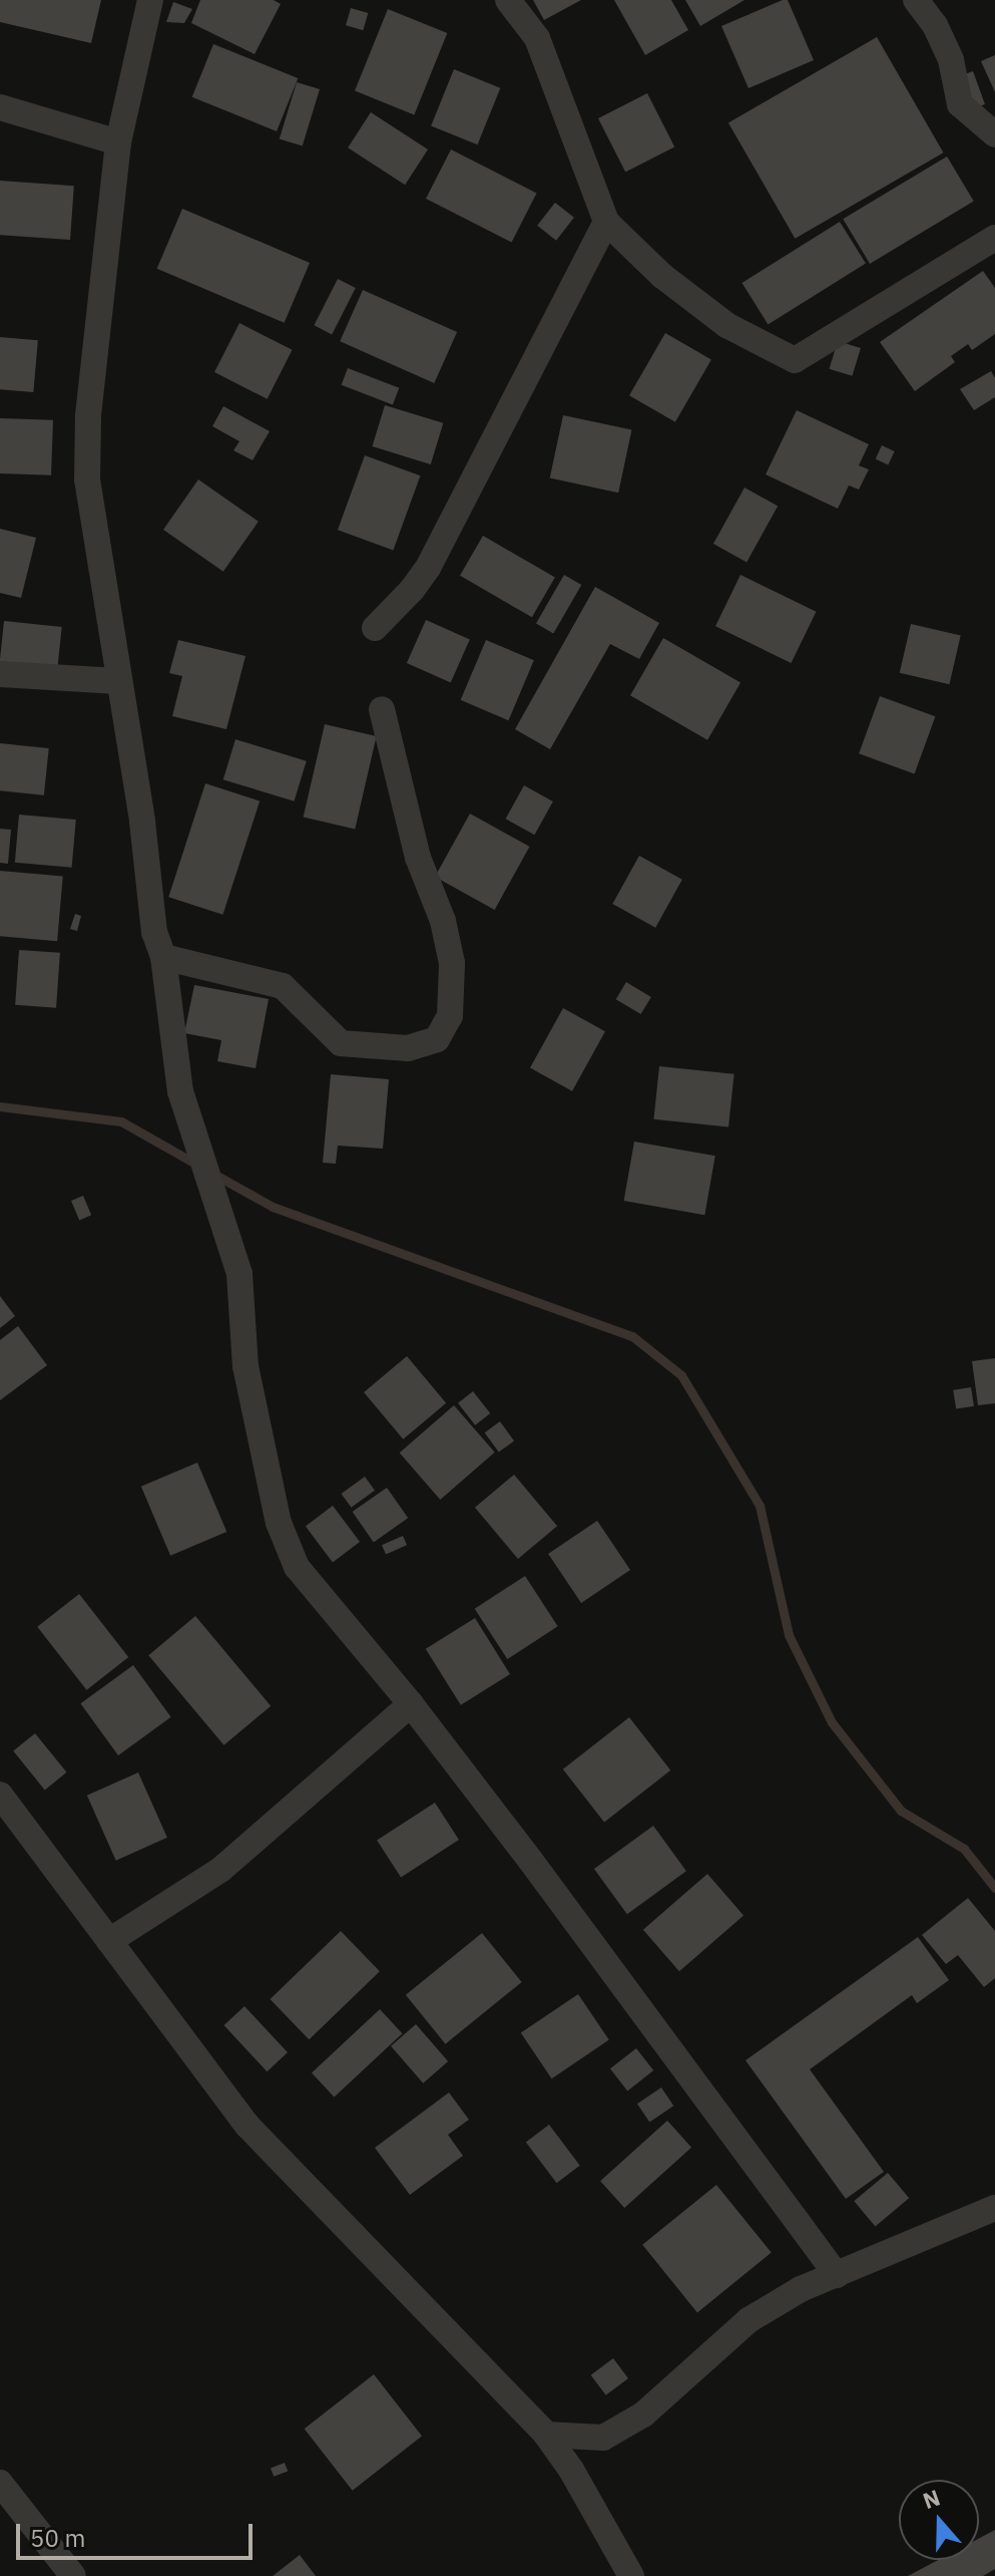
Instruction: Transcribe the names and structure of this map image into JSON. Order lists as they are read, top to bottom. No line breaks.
{"scale_bar":"50 m","north":"top"}
